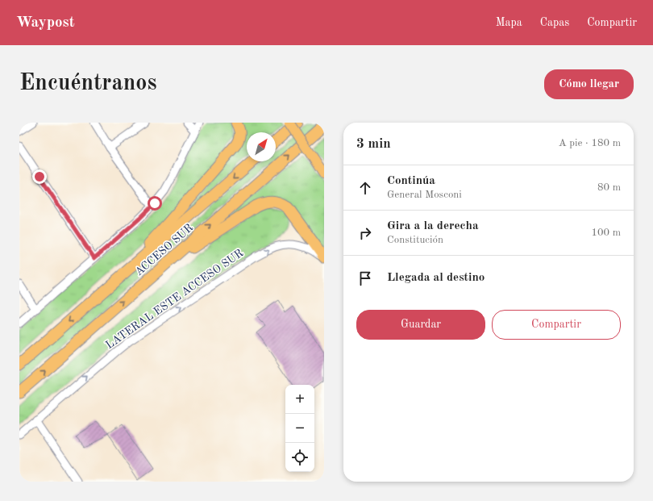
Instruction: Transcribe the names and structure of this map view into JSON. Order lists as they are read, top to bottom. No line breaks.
{"streets":{"highway":["ACCESO SUR"],"street":["LATERAL ESTE ACCESO SUR"]},"one_way":["LATERAL ESTE ACCESO SUR"],"north":"top right","page":{"header":"Waypost","nav":["Mapa","Capas","Compartir"],"buttons":["Cómo llegar",["Guardar","Compartir"]],"title":"Encuéntranos","heading":["3 min","A pie · 180 m"],"list":[["Continúa","General Mosconi","80 m"],["Gira a la derecha","Constitución","100 m"],"Llegada al destino"],"map_buttons":["+","−"]}}
